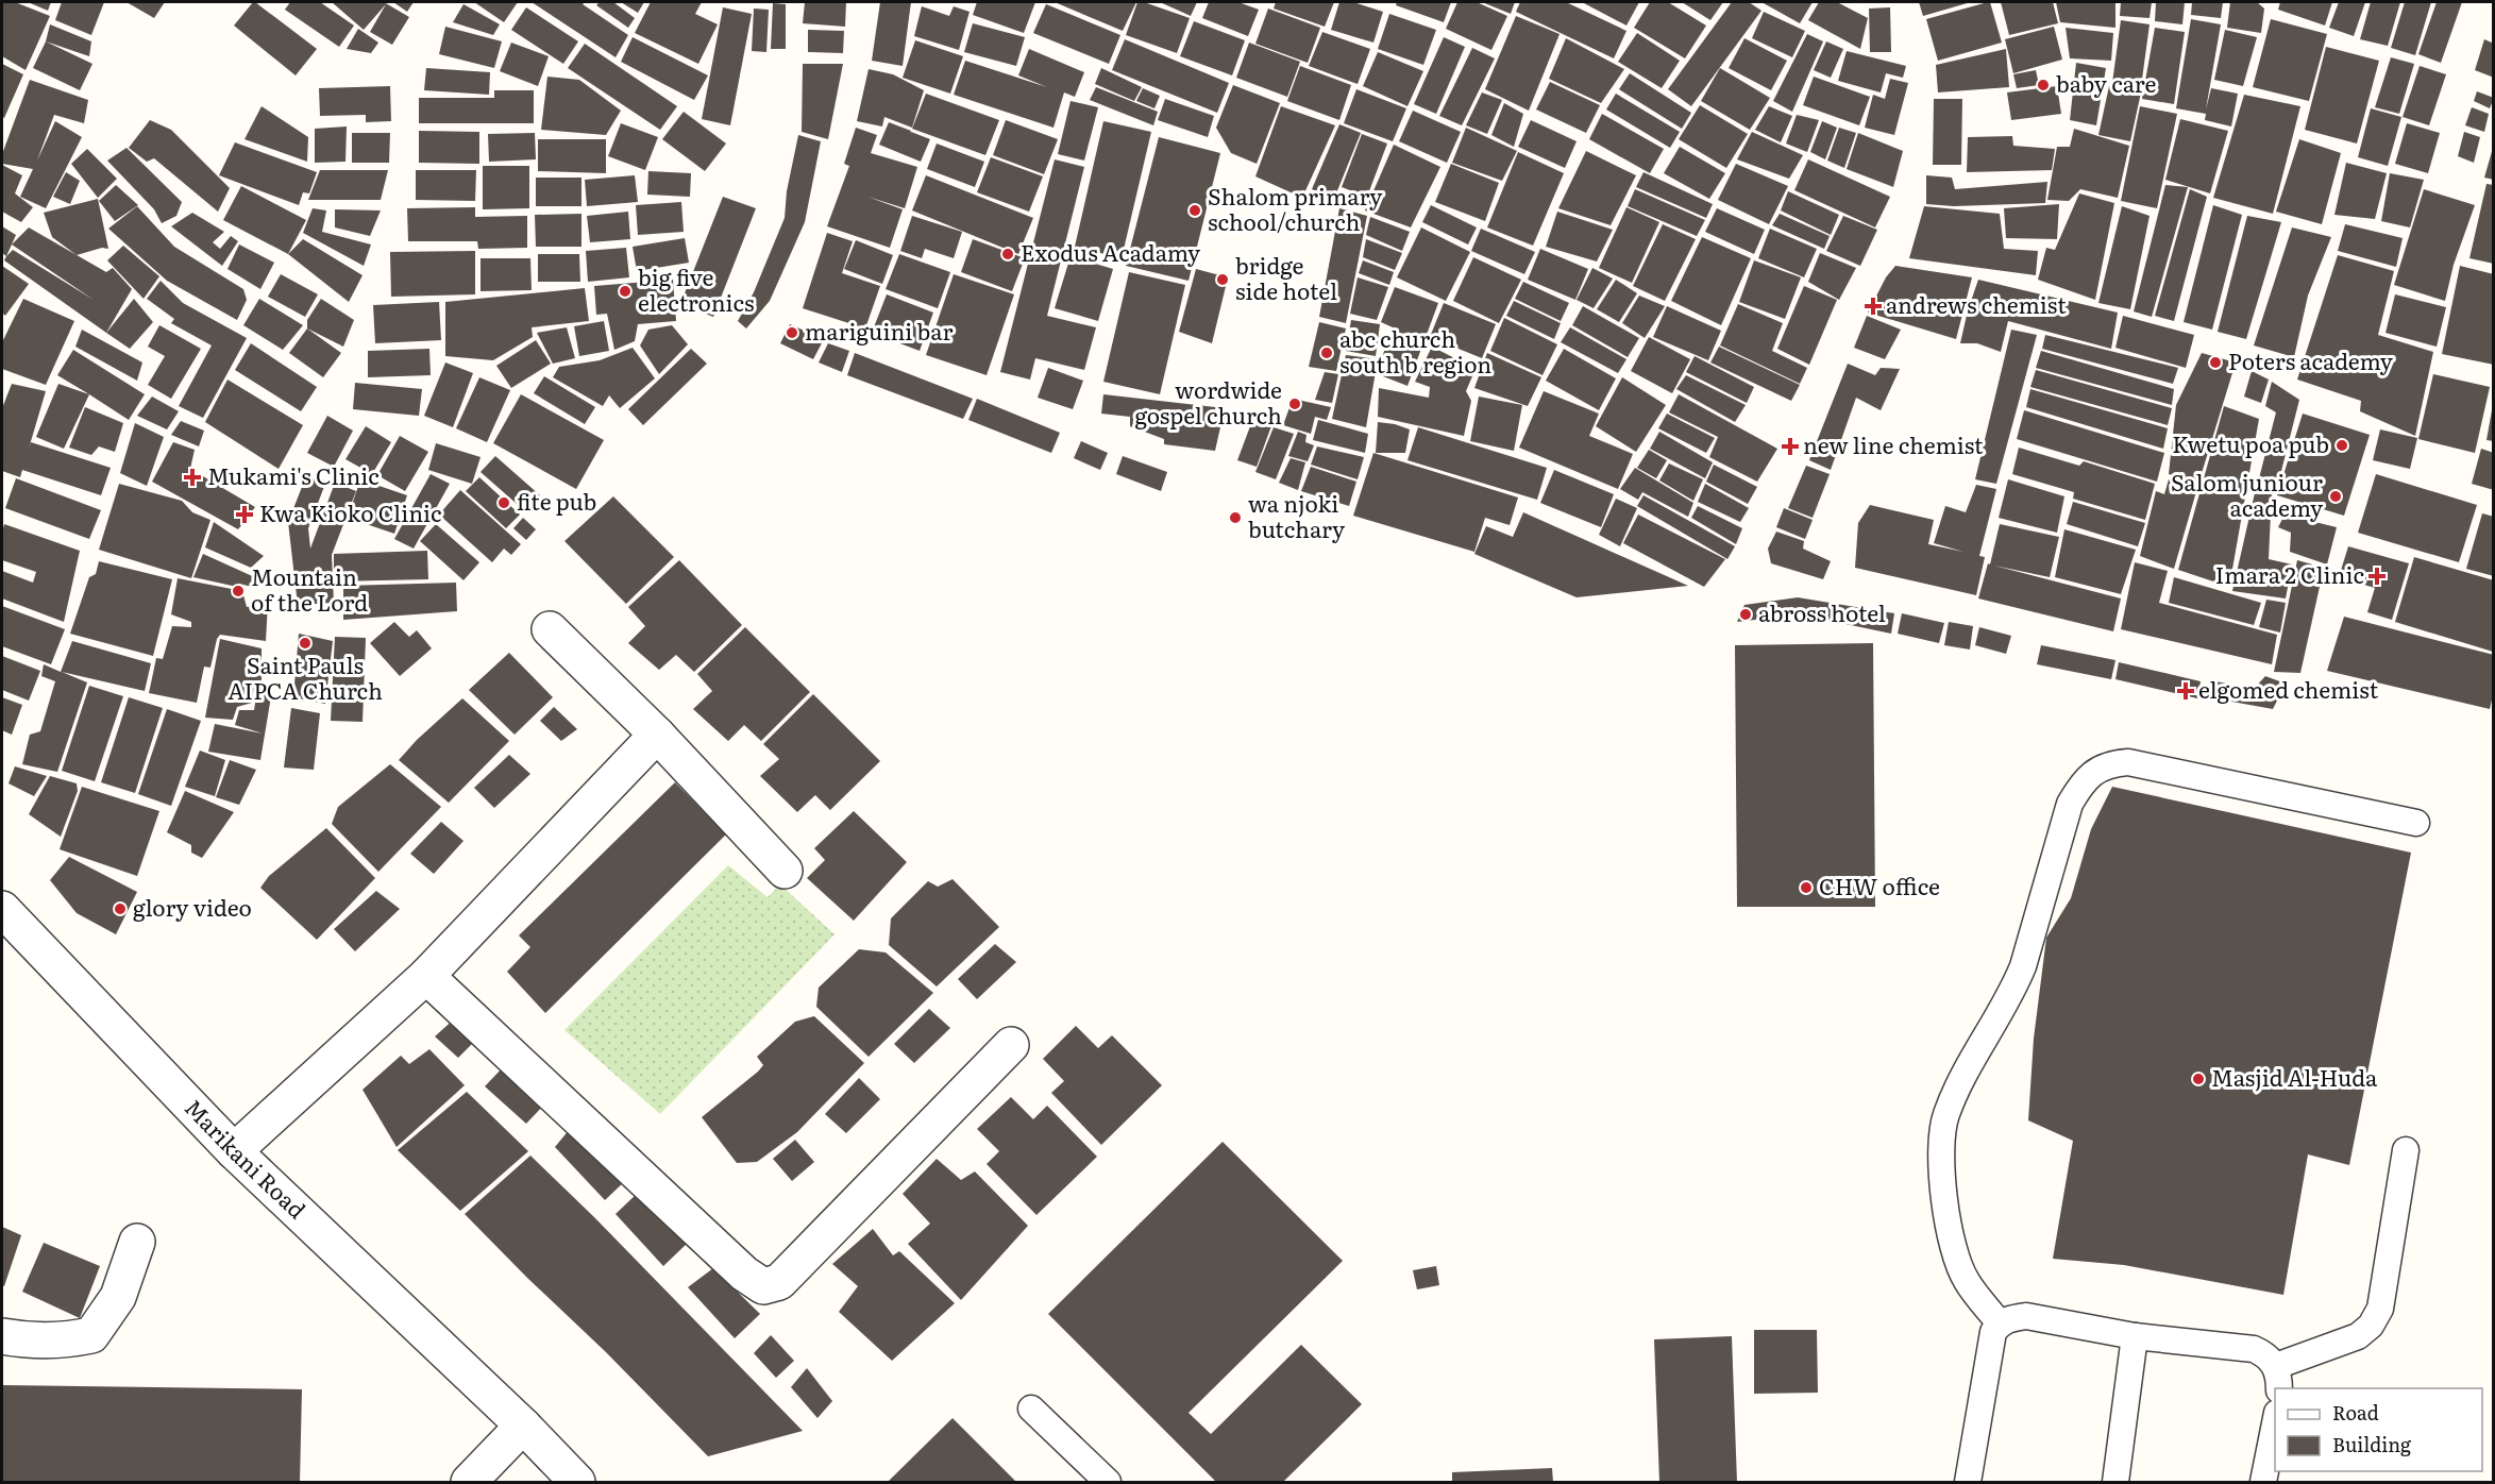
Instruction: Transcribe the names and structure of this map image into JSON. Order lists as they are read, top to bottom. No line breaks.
{"streets":{"street":["Marikani Road"]},"places":{"other":["baby care","Shalom primary school/church","Exodus Acadamy","bridge side hotel","big five electronics","mariguini bar","abc church south b region","Poters academy","wordwide gospel church","Kwetu poa pub","Salom juniour academy","fite pub","wa njoki butchary","Mountain of the Lord","abross hotel","Saint Pauls AIPCA Church","CHW office","glory video","Masjid Al-Huda"],"health":["andrews chemist","new line chemist","Mukami's Clinic","Kwa Kioko Clinic","Imara 2 Clinic","elgomed chemist"]},"legend":["Road","Building"]}
